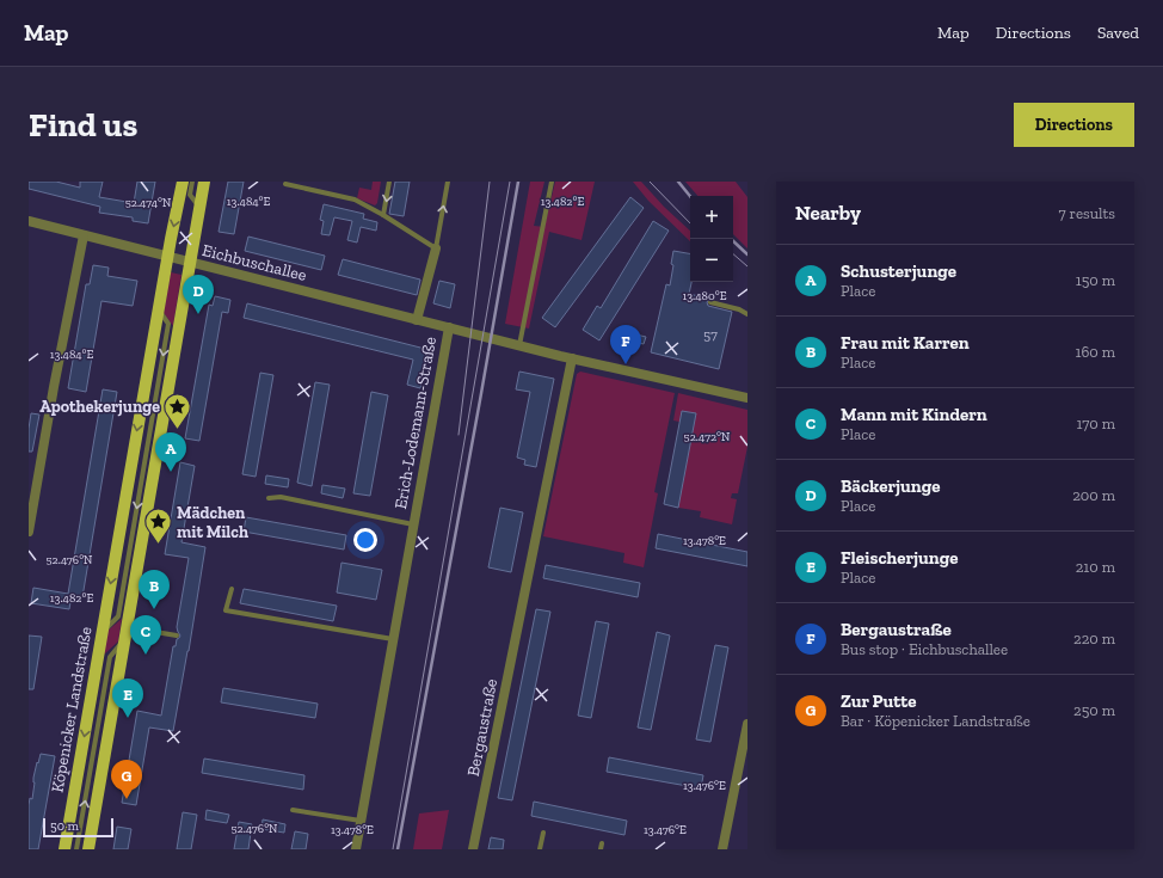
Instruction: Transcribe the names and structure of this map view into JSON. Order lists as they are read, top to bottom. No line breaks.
{"streets":{"main road":["Köpenicker Landstraße"],"street":["Eichbuschallee","Erich-Lodemann-Straße","Bergaustraße"]},"crossings":[["Eichbuschallee","Erich-Lodemann-Straße"],["Eichbuschallee","Köpenicker Landstraße"],["Eichbuschallee","Bergaustraße"]],"places":{"place":["Apothekerjunge","Mädchen mit Milch"]},"house_numbers":["57"],"scale_bar":"50 m","page":{"header":"Map","nav":["Map","Directions","Saved"],"buttons":"Directions","title":"Find us","heading":["Nearby","7 results"],"map_buttons":["+","−"],"list":[{"mark":"A","name":"Schusterjunge","note":"Place","value":"150 m"},{"mark":"B","name":"Frau mit Karren","note":"Place","value":"160 m"},{"mark":"C","name":"Mann mit Kindern","note":"Place","value":"170 m"},{"mark":"D","name":"Bäckerjunge","note":"Place","value":"200 m"},{"mark":"E","name":"Fleischerjunge","note":"Place","value":"210 m"},{"mark":"F","name":"Bergaustraße","note":"Bus stop · Eichbuschallee","value":"220 m"},{"mark":"G","name":"Zur Putte","note":"Bar · Köpenicker Landstraße","value":"250 m"}],"pins":["D","F","A","B","C","E","G"],"scale":"50 m"},"coordinates":["13.484°E","13.482°E","52.474°N","13.480°E","52.472°N","13.478°E","52.476°N","13.476°E"]}
